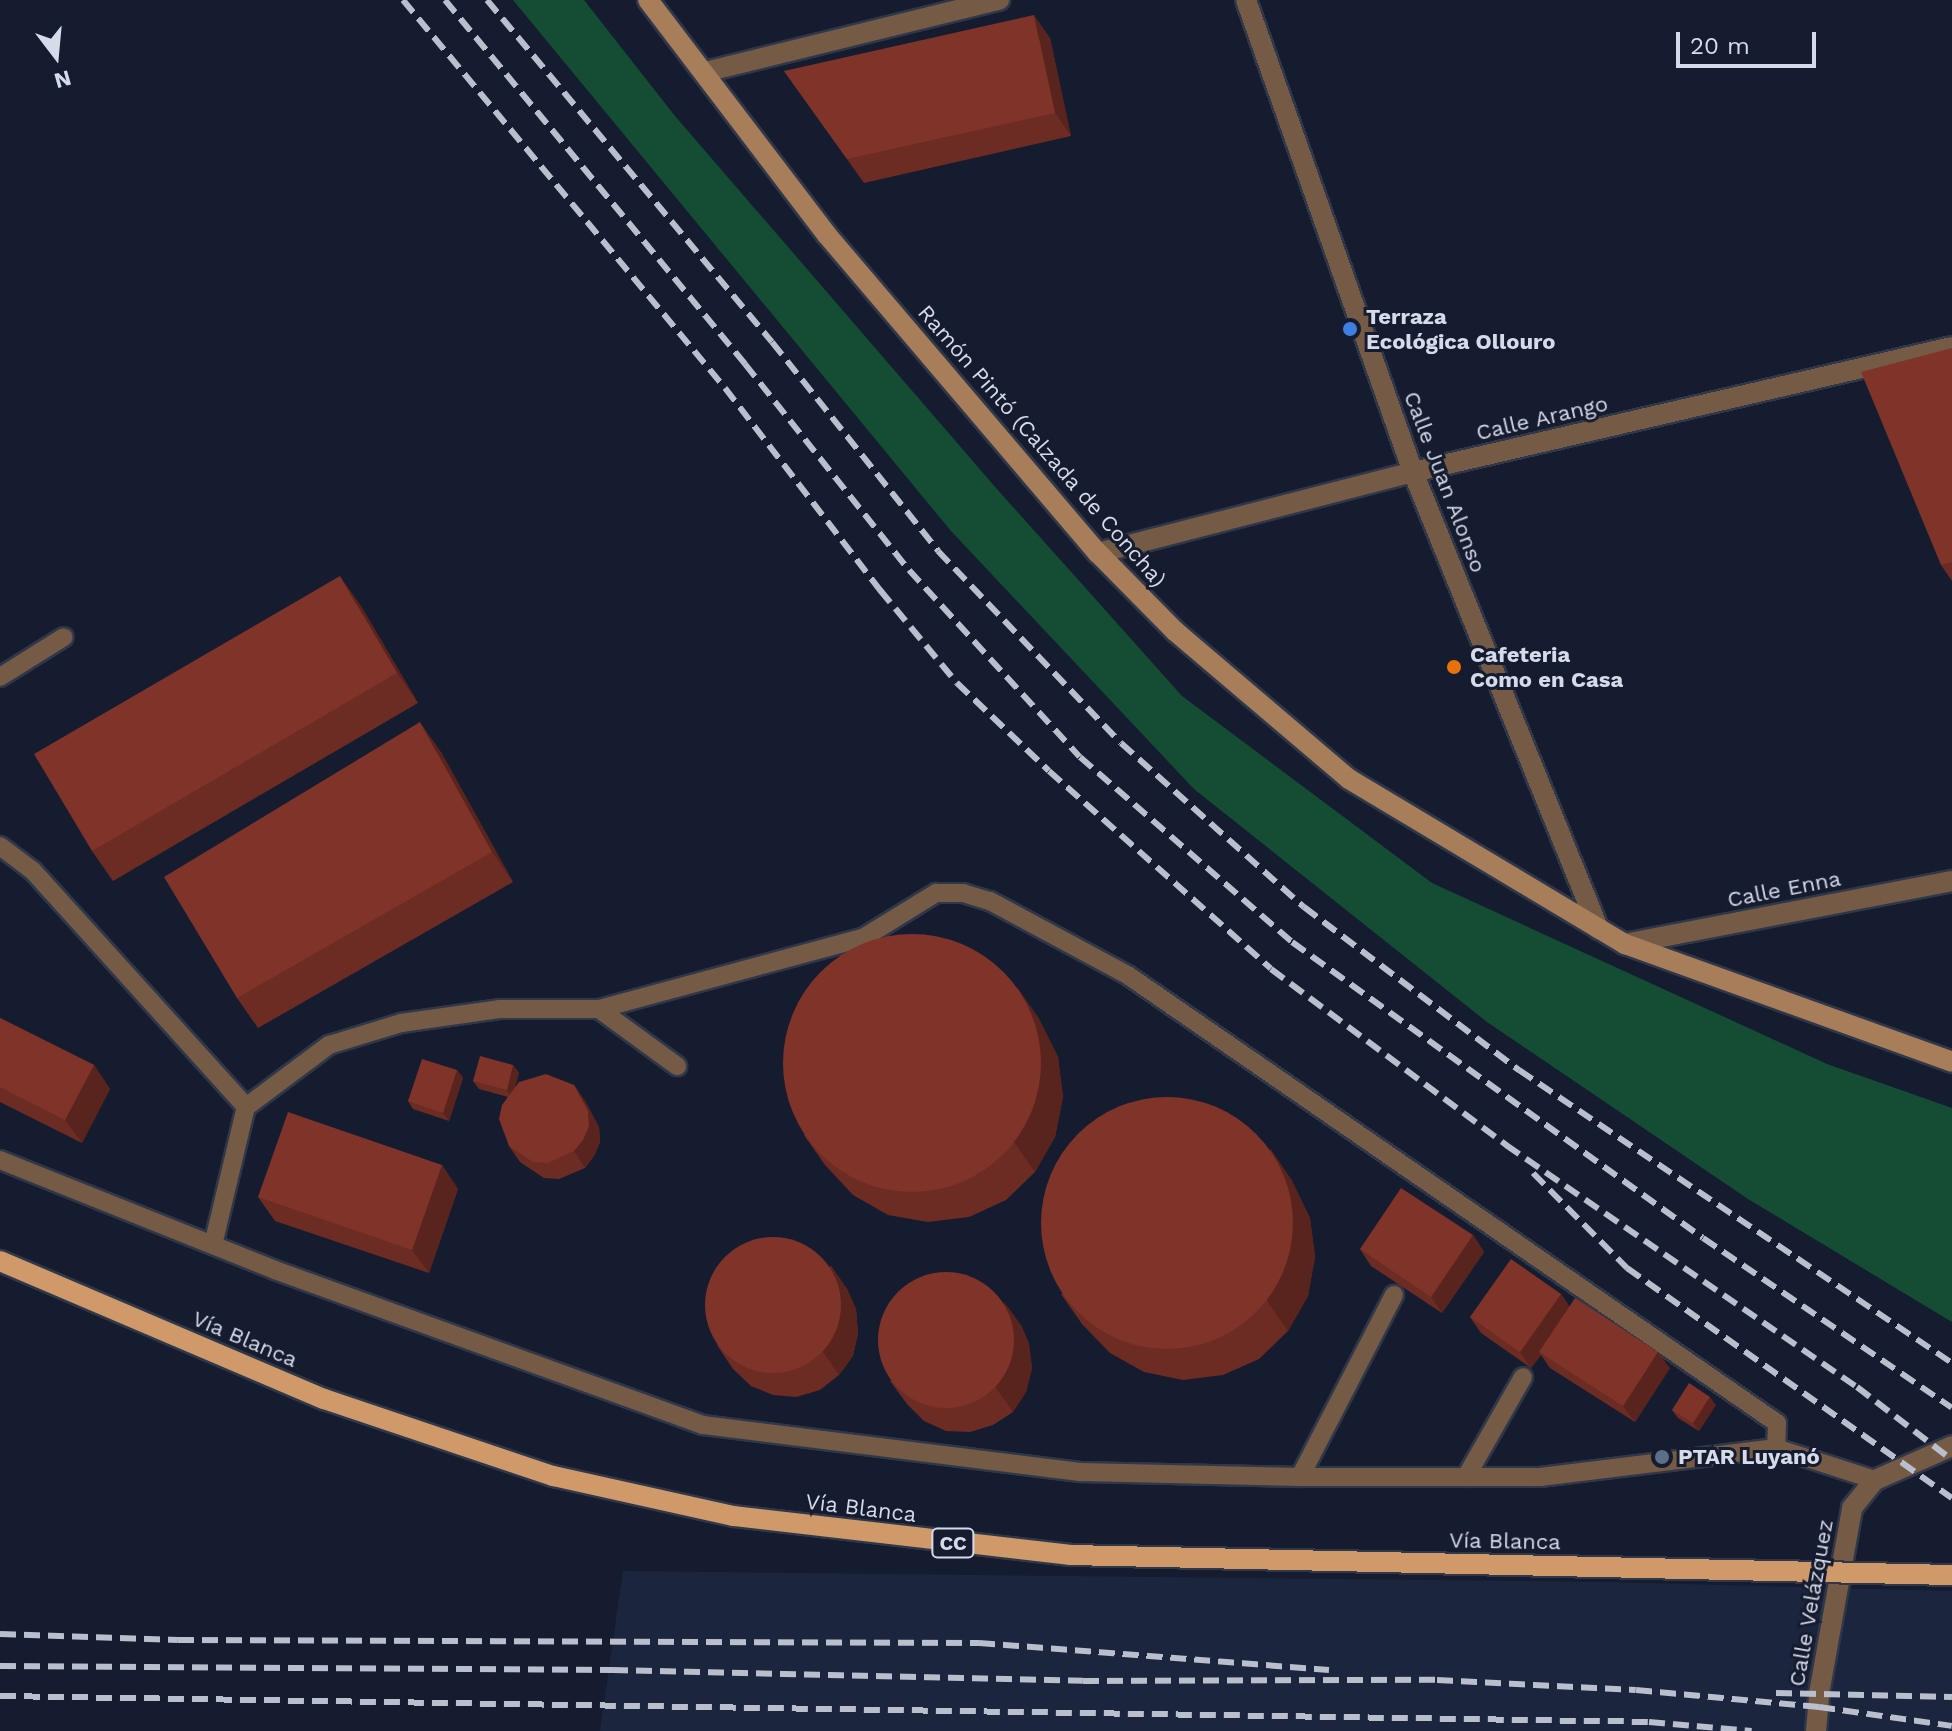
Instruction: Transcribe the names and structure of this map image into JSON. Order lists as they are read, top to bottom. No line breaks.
{"streets":{"main road":["Ramón Pintó (Calzada de Concha)","Vía Blanca","CC"],"street":["Calle Arango","Calle Juan Alonso","Calle Enna","Calle Velázquez"]},"crossings":[["Calle Arango","Ramón Pintó (Calzada de Concha)"],["Calle Arango","Calle Juan Alonso"],["Ramón Pintó (Calzada de Concha)","Calle Juan Alonso"],["Ramón Pintó (Calzada de Concha)","Calle Enna"]],"places":["Terraza Ecológica Ollouro","Cafeteria Como en Casa","PTAR Luyanó"],"scale_bar":"20 m","north":"bottom"}
